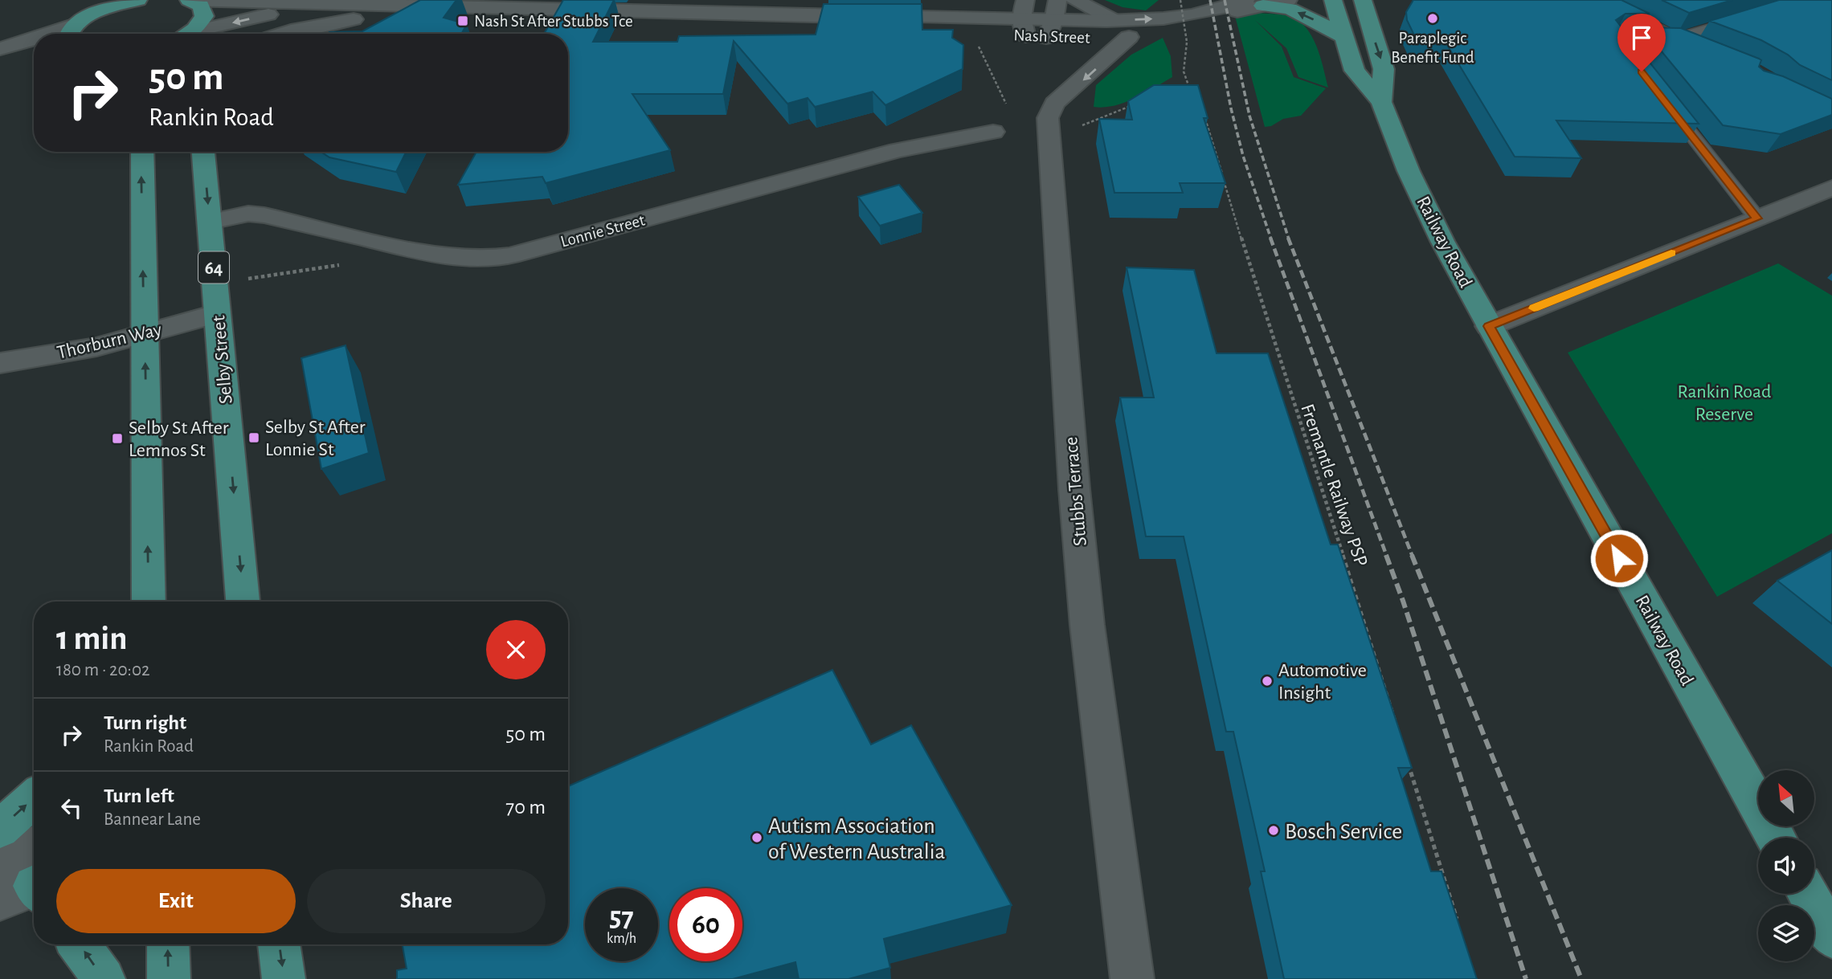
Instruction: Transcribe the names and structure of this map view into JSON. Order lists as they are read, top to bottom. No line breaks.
{"streets":{"main road":["Railway Road","64","Selby Street"],"street":["Nash Street","Lonnie Street","Thorburn Way","Stubbs Terrace"],"path":["Fremantle Railway PSP"]},"crossings":[["Lonnie Street","Selby Street"],["Thorburn Way","Selby Street"]],"parks":["Rankin Road Reserve"],"places":{"other":["Paraplegic Benefit Fund","Automotive Insight","Bosch Service","Autism Association of Western Australia"],"transit":["Nash St After Stubbs Tce","Selby St After Lonnie St","Selby St After Lemnos St"]},"north":"top left","page":{"turn":["50 m","Rankin Road"],"heading":["1 min","180 m · 20:02"],"list":[{"name":"Turn right","note":"Rankin Road","value":"50 m"},{"name":"Turn left","note":"Bannear Lane","value":"70 m"}],"buttons":["Exit","Share"],"speed":"57 km/h","limit":"60"}}
